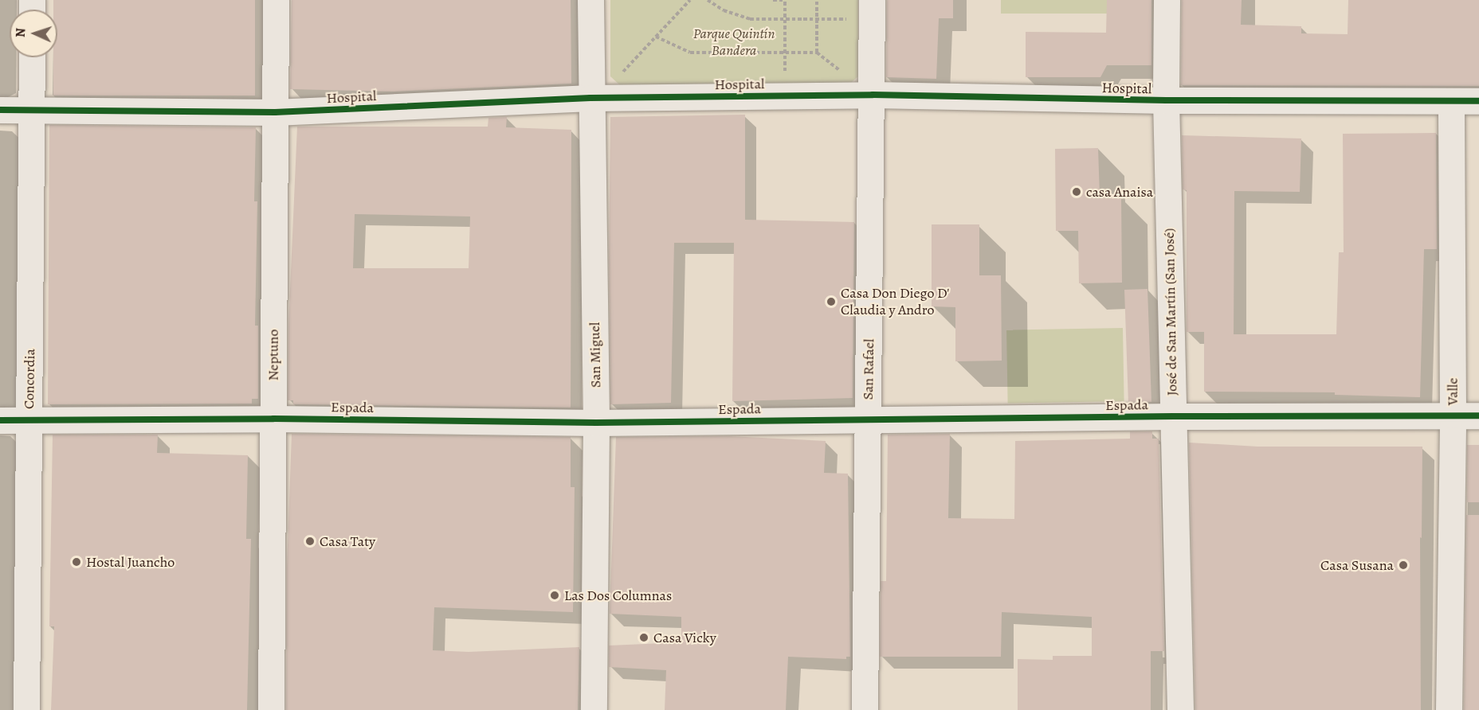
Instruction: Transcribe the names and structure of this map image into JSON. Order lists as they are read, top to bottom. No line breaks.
{"streets":{"street":["Hospital","José de San Martín (San José)","Neptuno","San Miguel","San Rafael","Concordia","Valle","Espada"]},"crossings":[["Hospital","José de San Martín (San José)"],["Hospital","Neptuno"],["Hospital","San Miguel"],["Hospital","San Rafael"],["Hospital","Concordia"],["Hospital","Valle"],["José de San Martín (San José)","Espada"],["Neptuno","Espada"],["San Miguel","Espada"],["San Rafael","Espada"],["Concordia","Espada"],["Valle","Espada"]],"parks":["Parque Quintín Bandera"],"places":["casa Anaisa","Casa Don Diego D' Claudia y Andro","Casa Taty","Hostal Juancho","Casa Susana","Las Dos Columnas","Casa Vicky"],"north":"left"}
